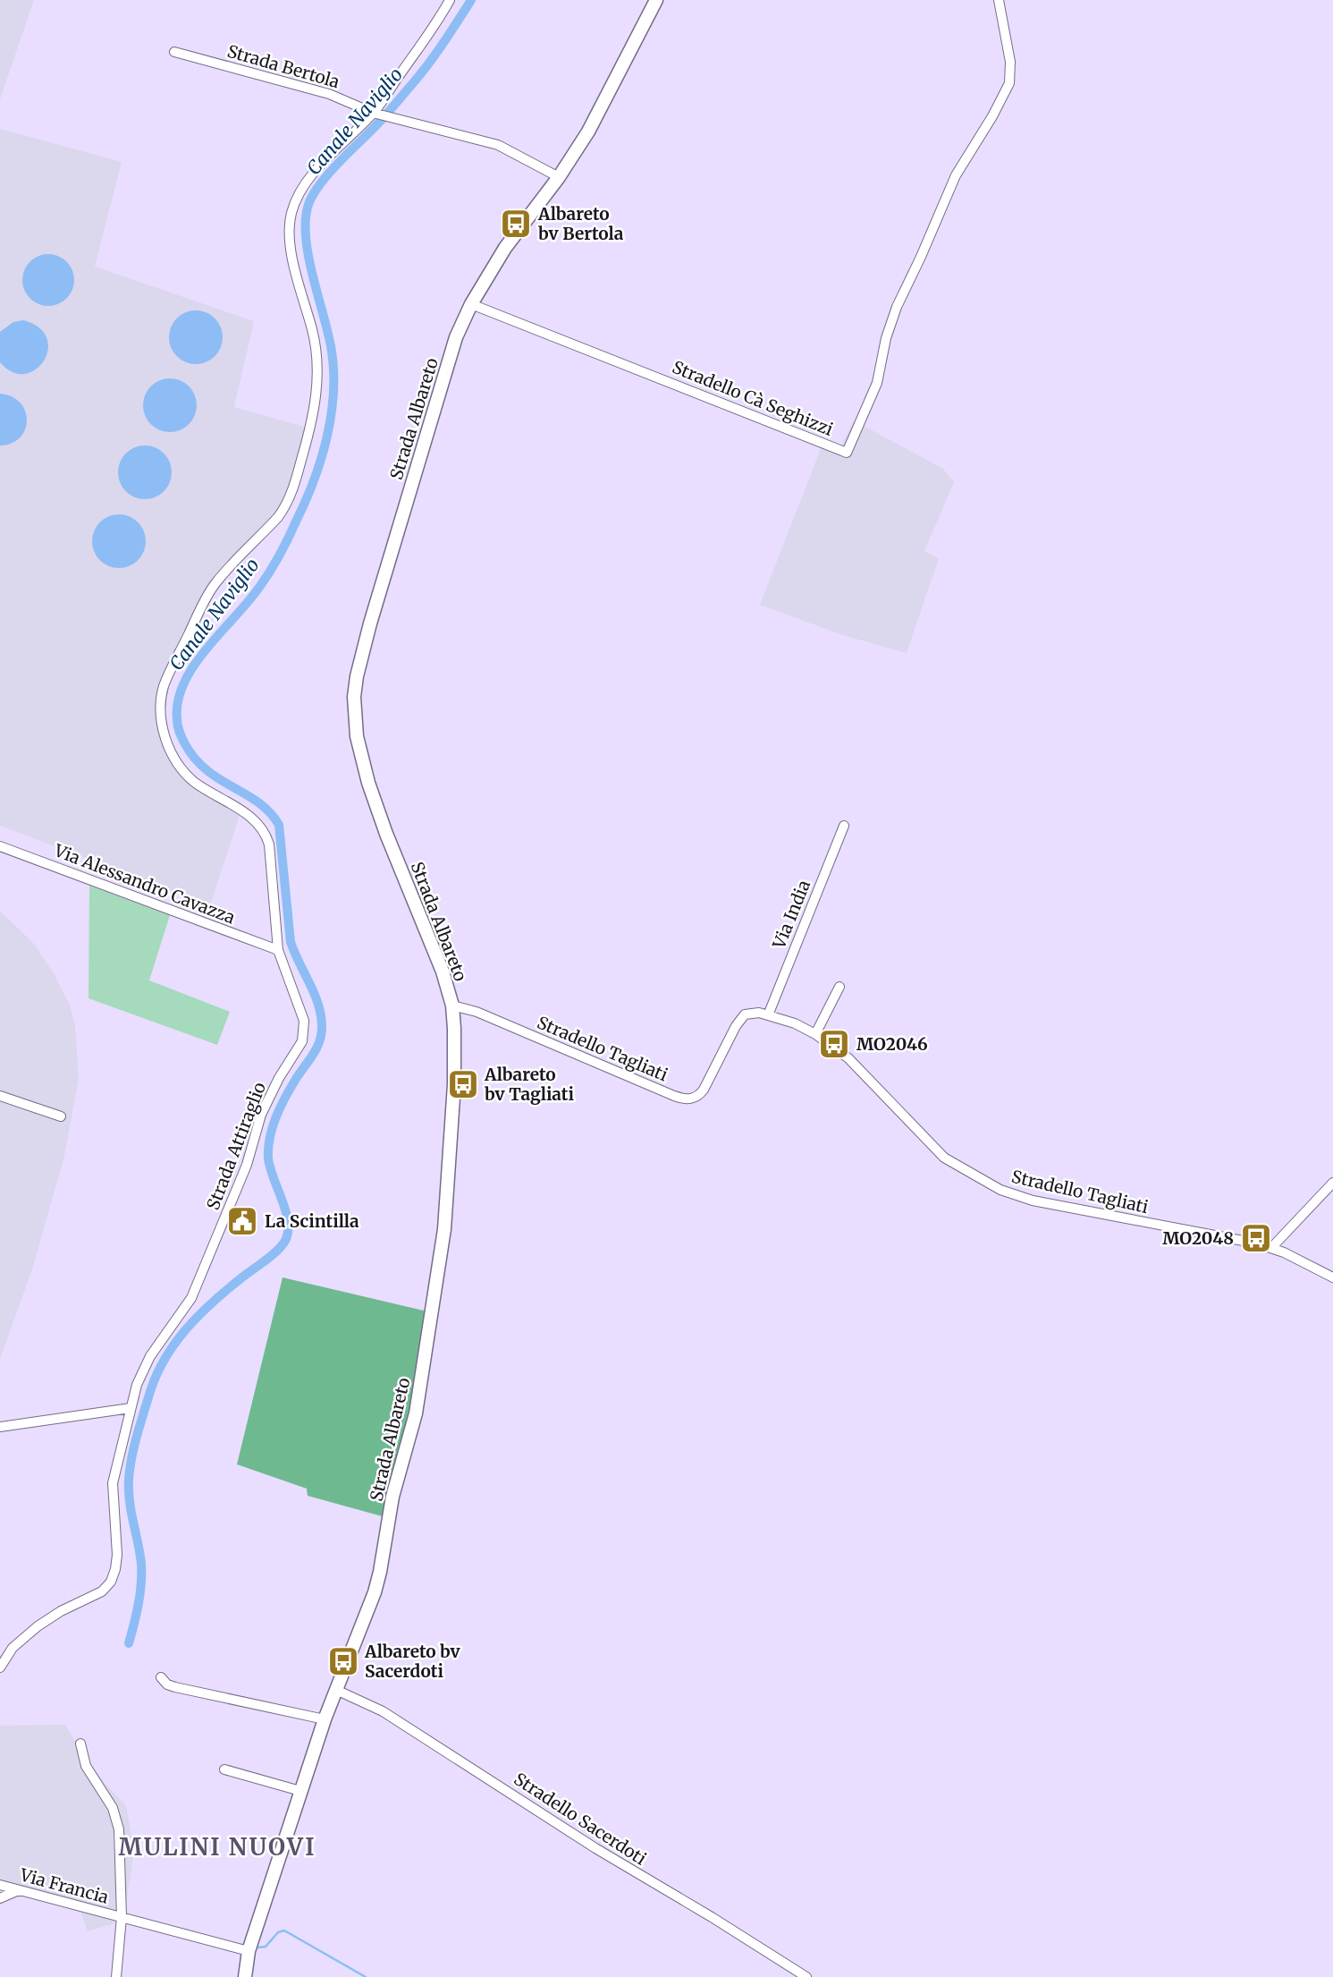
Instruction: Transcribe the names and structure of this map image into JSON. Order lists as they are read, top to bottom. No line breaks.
{"streets":{"street":["Strada Bertola","Stradello Cà Seghizzi","Strada Albareto","Via Alessandro Cavazza","Via India","Stradello Tagliati","Strada Attiraglio","Stradello Sacerdoti","Via Francia"]},"crossings":[["Strada Bertola","Strada Albareto"],["Strada Bertola","Strada Attiraglio"],["Stradello Cà Seghizzi","Strada Albareto"],["Strada Albareto","Stradello Tagliati"],["Strada Albareto","Stradello Sacerdoti"],["Strada Albareto","Via Francia"],["Via Alessandro Cavazza","Strada Attiraglio"],["Via India","Stradello Tagliati"]],"districts":["MULINI NUOVI"],"water":["Canale Naviglio"],"places":{"bus stop":["Albareto bv Bertola","MO2046","Albareto bv Tagliati","MO2048","Albareto bv Sacerdoti"],"public building":["La Scintilla"]}}
